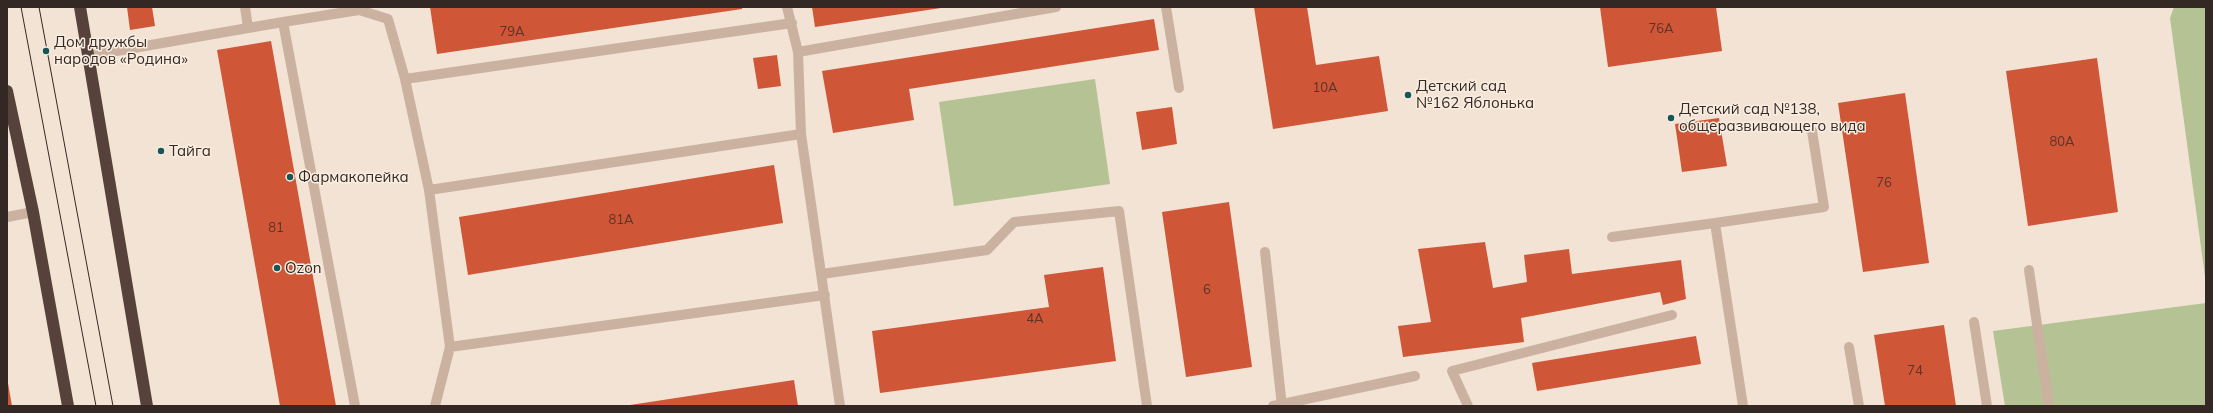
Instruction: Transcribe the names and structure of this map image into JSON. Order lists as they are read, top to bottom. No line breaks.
{"places":["Дом дружбы народов «Родина»","Детский сад №162 Яблонька","Детский сад №138, общеразвивающего вида","Тайга","Фармакопейка","Ozon"],"house_numbers":["76А","79А","10А","80А","76","81А","81","6","4А","74"]}
